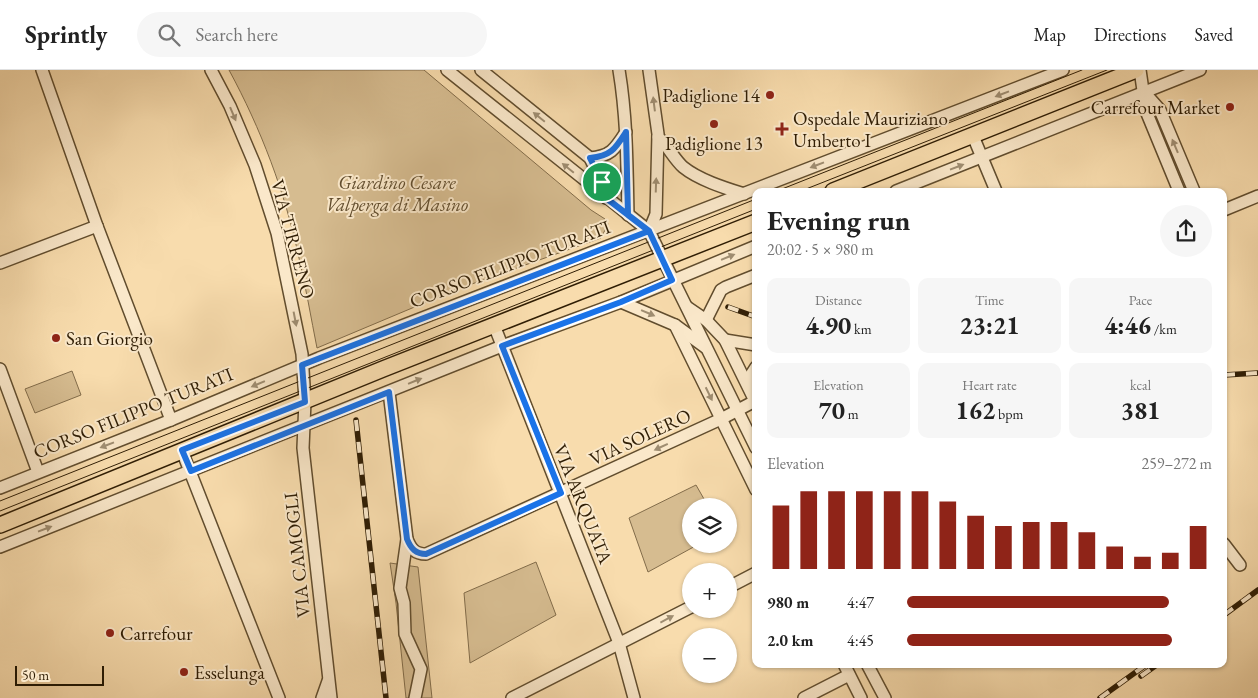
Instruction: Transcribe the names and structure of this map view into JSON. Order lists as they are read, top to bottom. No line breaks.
{"streets":{"street":["VIA TIRRENO","CORSO FILIPPO TURATI","VIA SOLERO","VIA ARQUATA","VIA CAMOGLI"]},"crossings":[["VIA TIRRENO","CORSO FILIPPO TURATI"],["VIA TIRRENO","VIA CAMOGLI"],["VIA SOLERO","VIA ARQUATA"]],"one_way":["VIA TIRRENO","VIA SOLERO"],"parks":["Giardino Cesare Valperga di Masino"],"places":{"other":["Padiglione 14","Carrefour Market","Padiglione 13","San Giorgio","Carrefour","Esselunga"],"health":["Ospedale Mauriziano Umberto I"]},"scale_bar":"50 m","page":{"header":"Sprintly","search":"Search here","nav":["Map","Directions","Saved"],"heading":["Evening run","20:02 · 5 × 980 m"],"stats":[["Distance","4.90 km"],["Time","23:21"],["Pace","4:46 /km"],["Elevation","70 m"],["Heart rate","162 bpm"],["kcal","381"]],"chart":["Elevation","259–272 m"],"map_buttons":["+","−"],"list":[{"name":"980 m","note":"4:47"},{"name":"2.0 km","note":"4:45"}],"scale":"50 m"}}
